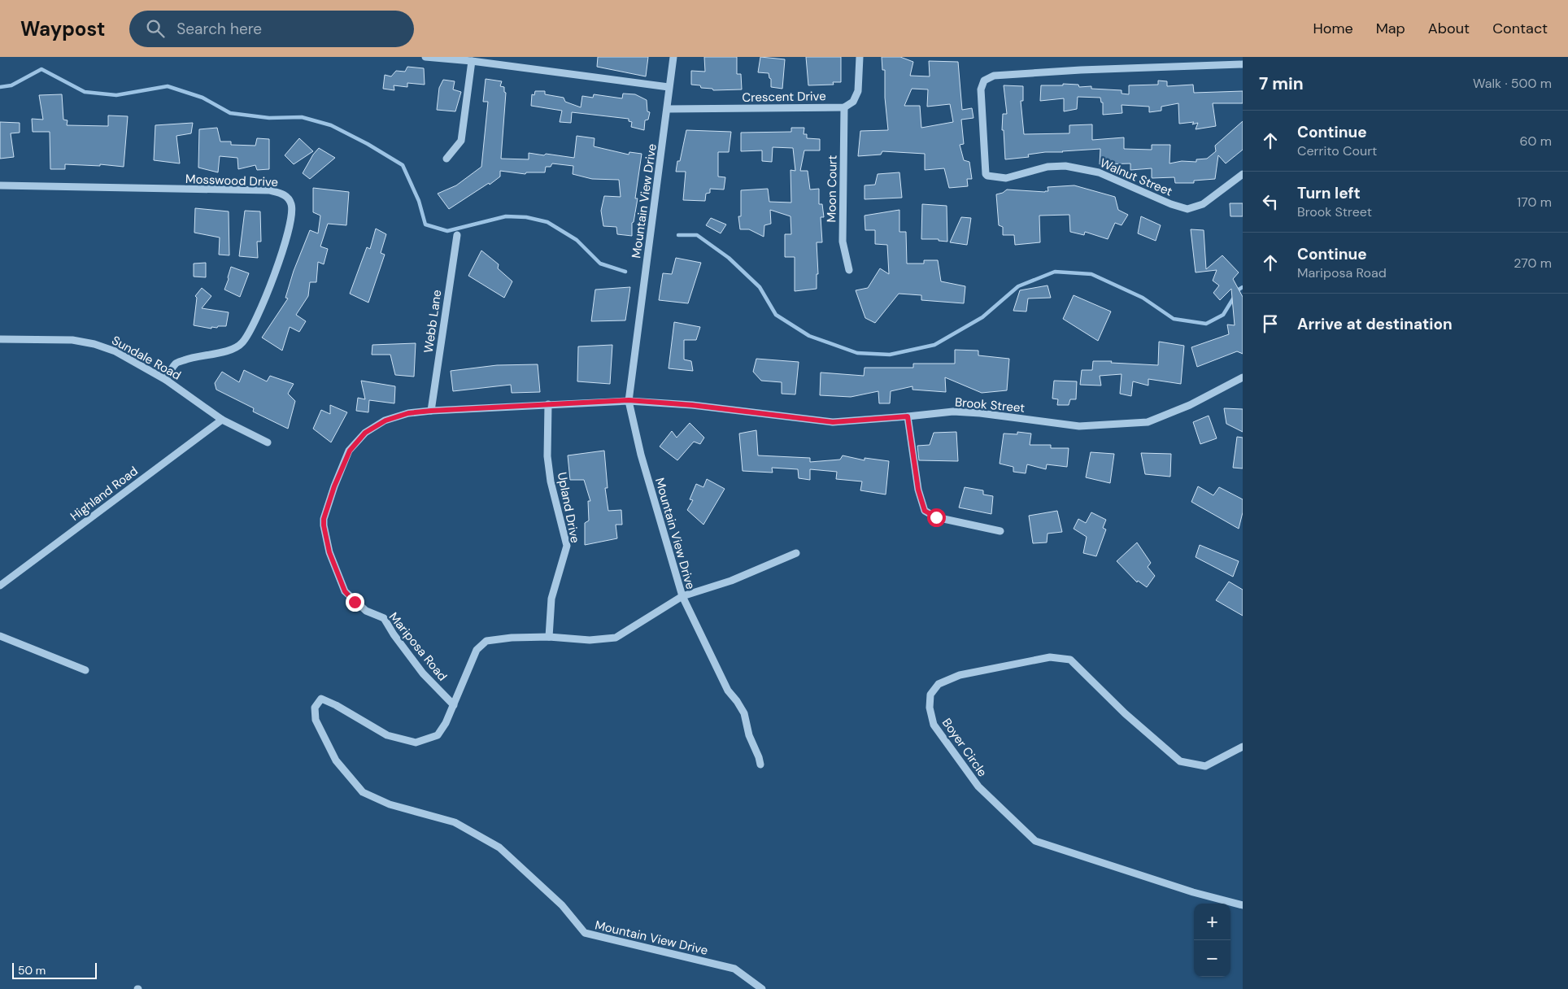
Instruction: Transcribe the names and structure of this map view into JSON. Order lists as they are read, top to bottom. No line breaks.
{"streets":{"street":["Crescent Drive","Walnut Street","Mosswood Drive","Moon Court","Mountain View Drive","Webb Lane","Sundale Road","Brook Street","Highland Road","Upland Drive","Mariposa Road","Boyer Circle"]},"crossings":[["Crescent Drive","Moon Court"],["Crescent Drive","Mountain View Drive"],["Mosswood Drive","Sundale Road"],["Mountain View Drive","Brook Street"],["Mountain View Drive","Upland Drive"],["Mountain View Drive","Mariposa Road"],["Webb Lane","Mariposa Road"],["Sundale Road","Highland Road"],["Brook Street","Mariposa Road"],["Upland Drive","Mariposa Road"]],"scale_bar":"50 m","page":{"header":"Waypost","search":"Search here","nav":["Home","Map","About","Contact"],"heading":["7 min","Walk · 500 m"],"list":[["Continue","Cerrito Court","60 m"],["Turn left","Brook Street","170 m"],["Continue","Mariposa Road","270 m"],"Arrive at destination"],"map_buttons":["+","−"],"scale":"50 m"}}
